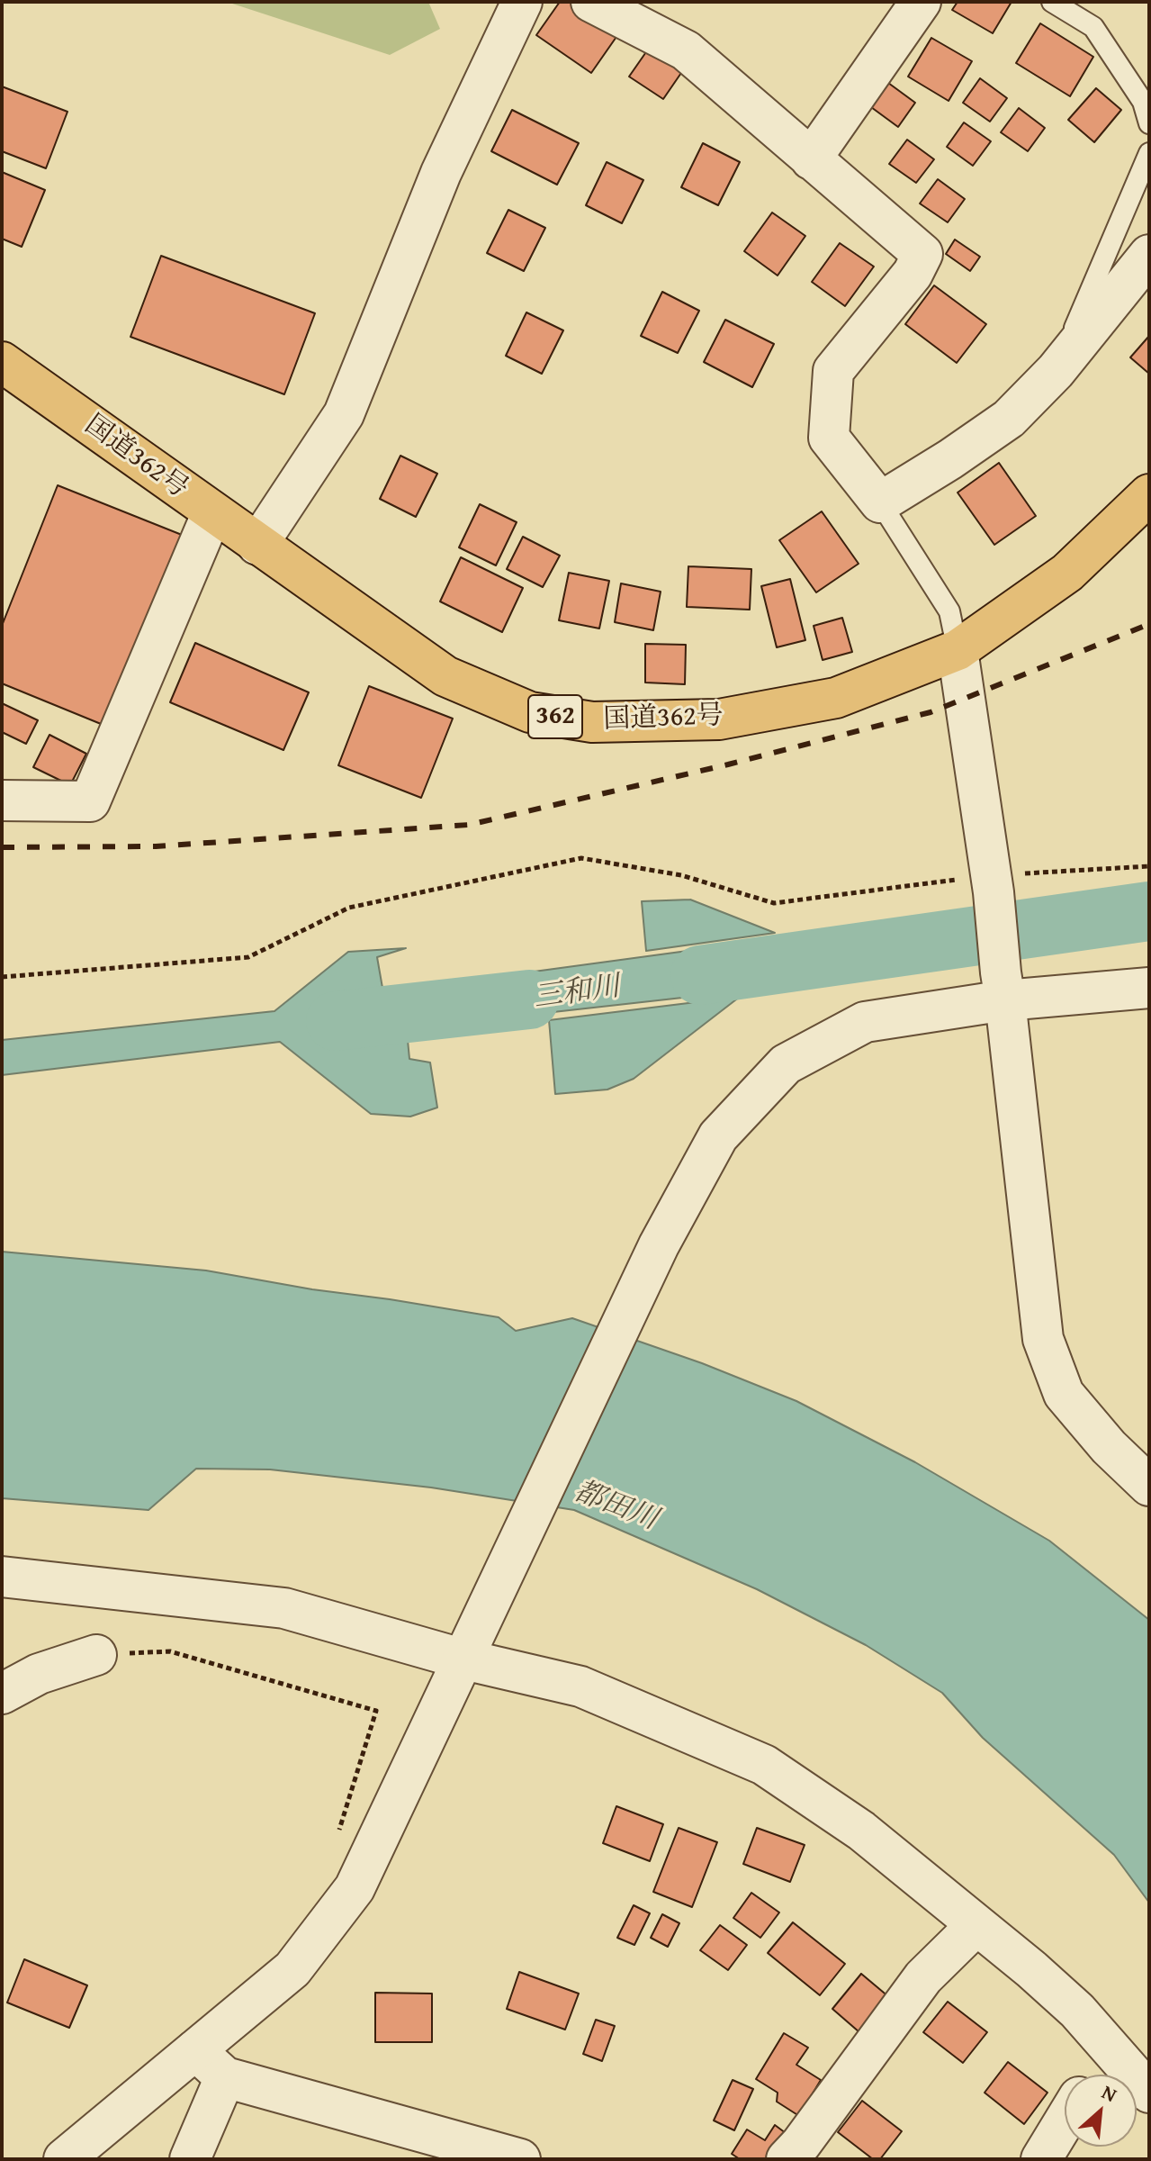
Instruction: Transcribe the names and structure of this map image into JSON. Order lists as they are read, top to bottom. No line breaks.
{"streets":{"highway":["国道362号","362"]},"water":["三和川","都田川"],"north":"top right"}
